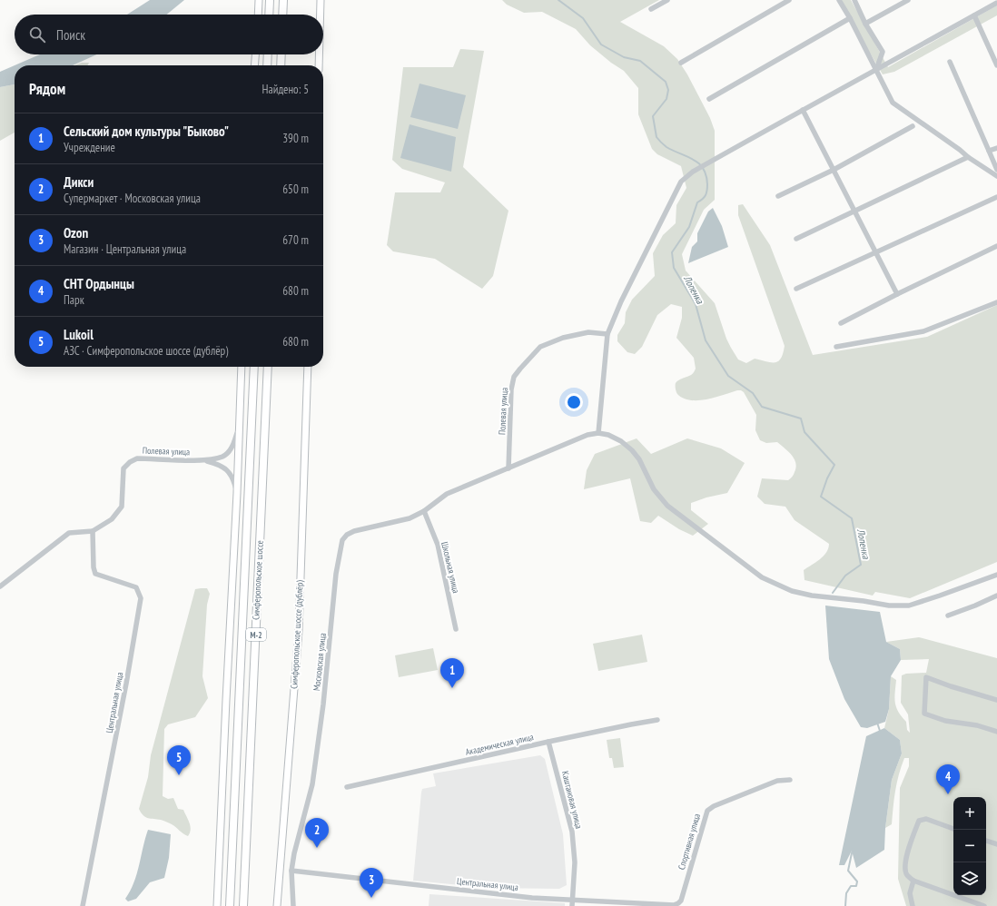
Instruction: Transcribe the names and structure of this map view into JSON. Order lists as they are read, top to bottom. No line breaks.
{"streets":{"highway":["Симферопольское шоссе","М-2"],"main road":["Симферопольское шоссе (дублёр)"],"street":["Полевая улица","Школьная улица","Московская улица","Центральная улица","Академическая улица","Каштановая улица","Спортивная улица"]},"crossings":[["Полевая улица","Московская улица"],["Полевая улица","Центральная улица"],["Школьная улица","Московская улица"],["Московская улица","Центральная улица"],["Центральная улица","Каштановая улица"],["Центральная улица","Спортивная улица"],["Академическая улица","Каштановая улица"]],"water":["Лопенка"],"page":{"search":"Поиск","heading":["Рядом","Найдено: 5"],"list":[{"mark":"1","name":"Сельский дом культуры \"Быково\"","note":"Учреждение","value":"390 m"},{"mark":"2","name":"Дикси","note":"Супермаркет · Московская улица","value":"650 m"},{"mark":"3","name":"Ozon","note":"Магазин · Центральная улица","value":"670 m"},{"mark":"4","name":"СНТ Ордынцы","note":"Парк","value":"680 m"},{"mark":"5","name":"Lukoil","note":"АЗС · Симферопольское шоссе (дублёр)","value":"680 m"}],"pins":["1","5","4","2","3"],"map_buttons":["+","−"]}}
